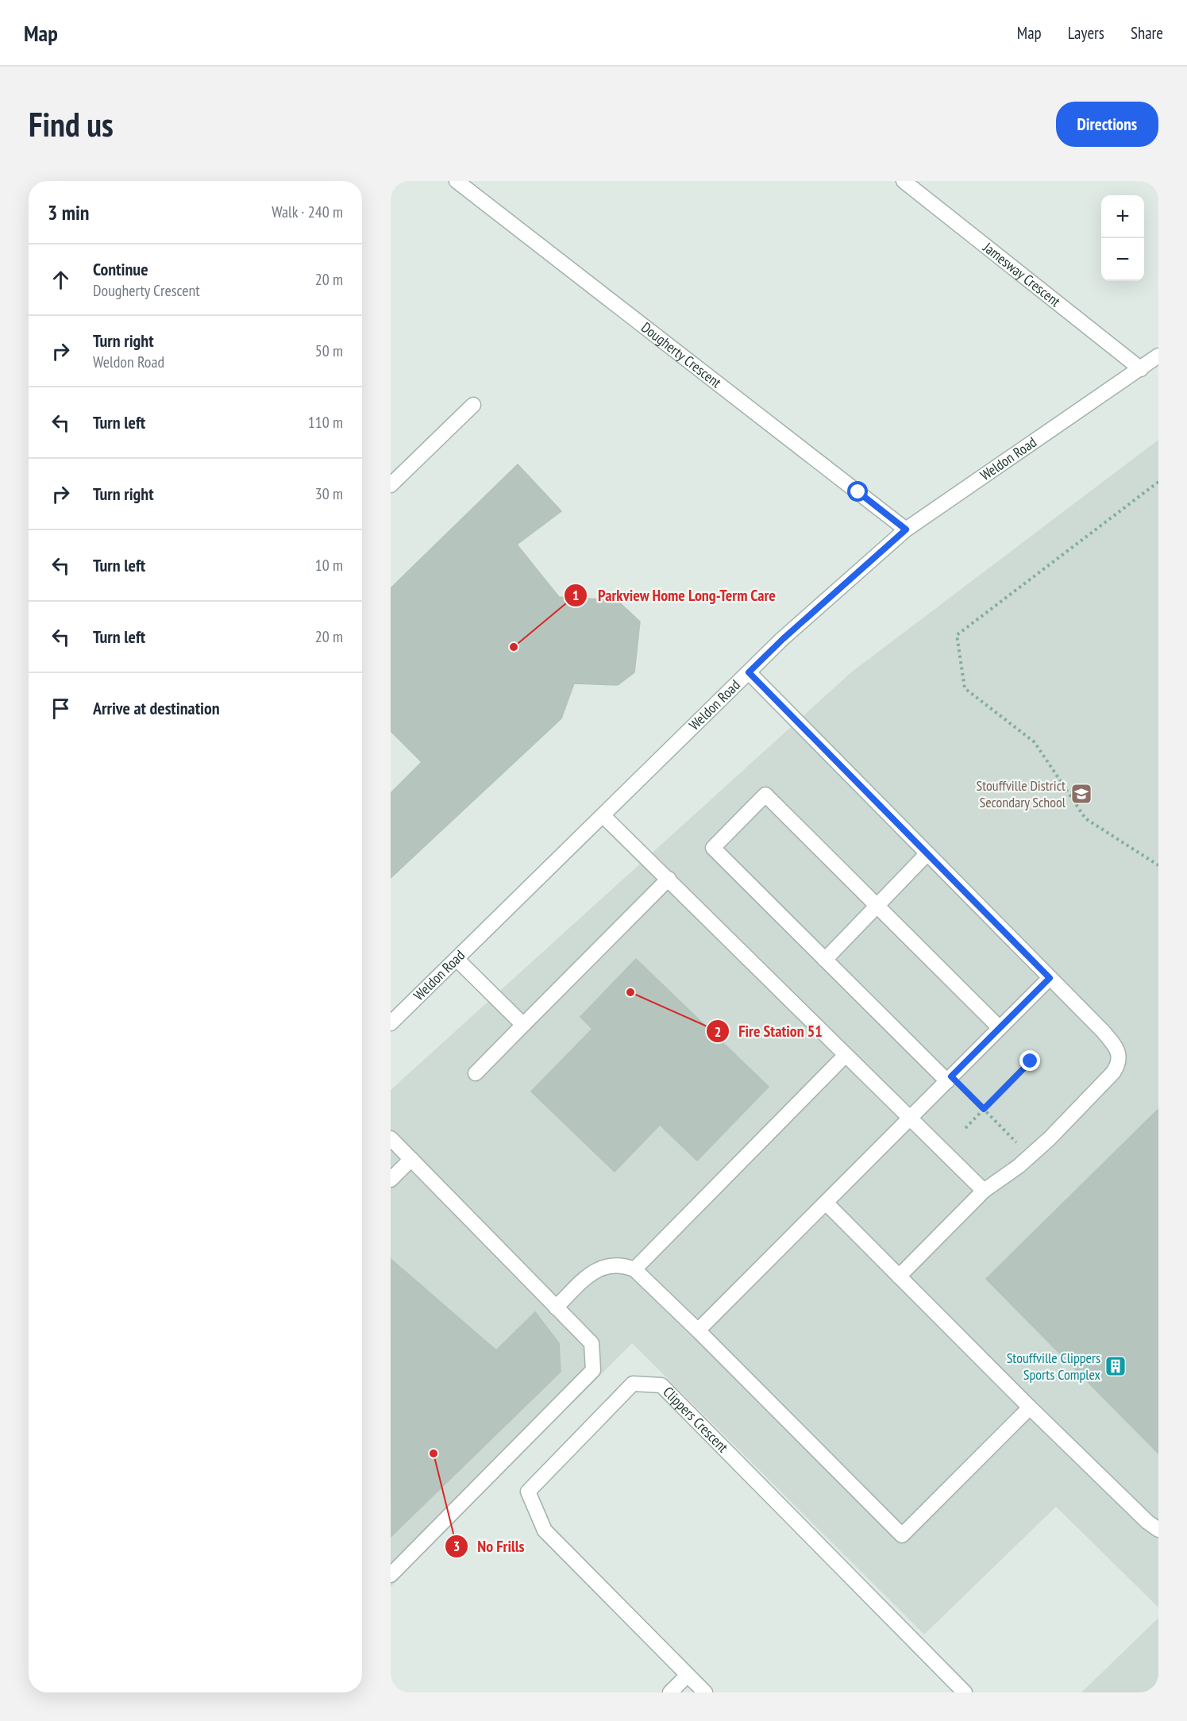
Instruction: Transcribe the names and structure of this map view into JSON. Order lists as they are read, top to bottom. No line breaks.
{"streets":{"street":["Jamesway Crescent","Dougherty Crescent","Weldon Road","Clippers Crescent"]},"crossings":[["Jamesway Crescent","Weldon Road"],["Dougherty Crescent","Weldon Road"]],"places":{"other":["Parkview Home Long-Term Care","Fire Station 51","No Frills"],"school or university":["Stouffville District Secondary School"],"building":["Stouffville Clippers Sports Complex"]},"page":{"header":"Map","nav":["Map","Layers","Share"],"buttons":"Directions","title":"Find us","heading":["3 min","Walk · 240 m"],"map_buttons":["+","−"],"list":[["Continue","Dougherty Crescent","20 m"],["Turn right","Weldon Road","50 m"],["Turn left","110 m"],["Turn right","30 m"],["Turn left","10 m"],["Turn left","20 m"],"Arrive at destination"]}}
